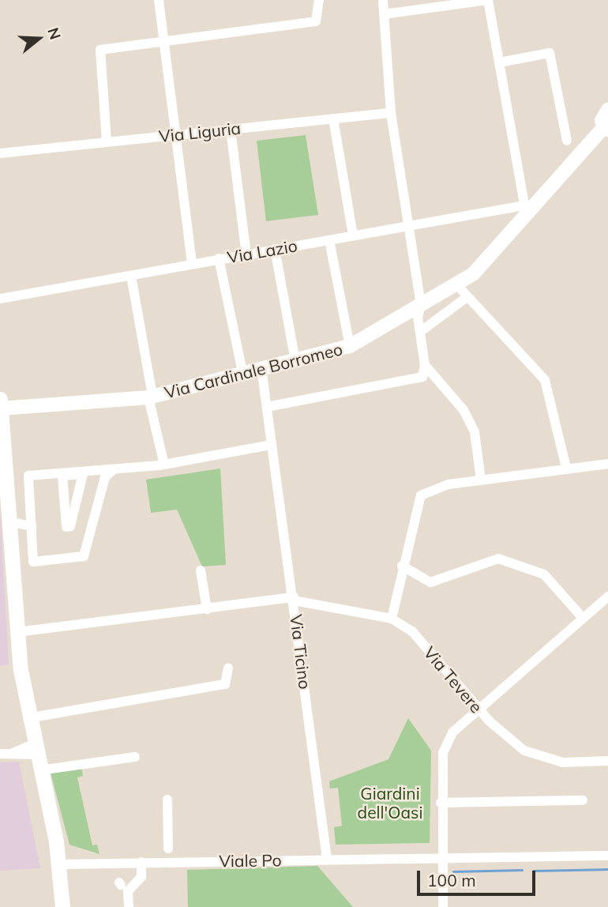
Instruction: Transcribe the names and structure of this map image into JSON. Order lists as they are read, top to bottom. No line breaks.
{"streets":{"street":["Via Liguria","Via Lazio","Via Cardinale Borromeo","Via Ticino","Via Tevere","Viale Po"]},"crossings":[["Via Lazio","Via Cardinale Borromeo"],["Via Cardinale Borromeo","Via Ticino"],["Via Ticino","Via Tevere"],["Via Ticino","Viale Po"]],"parks":["Giardini dell'Oasi"],"scale_bar":"100 m","north":"right"}
